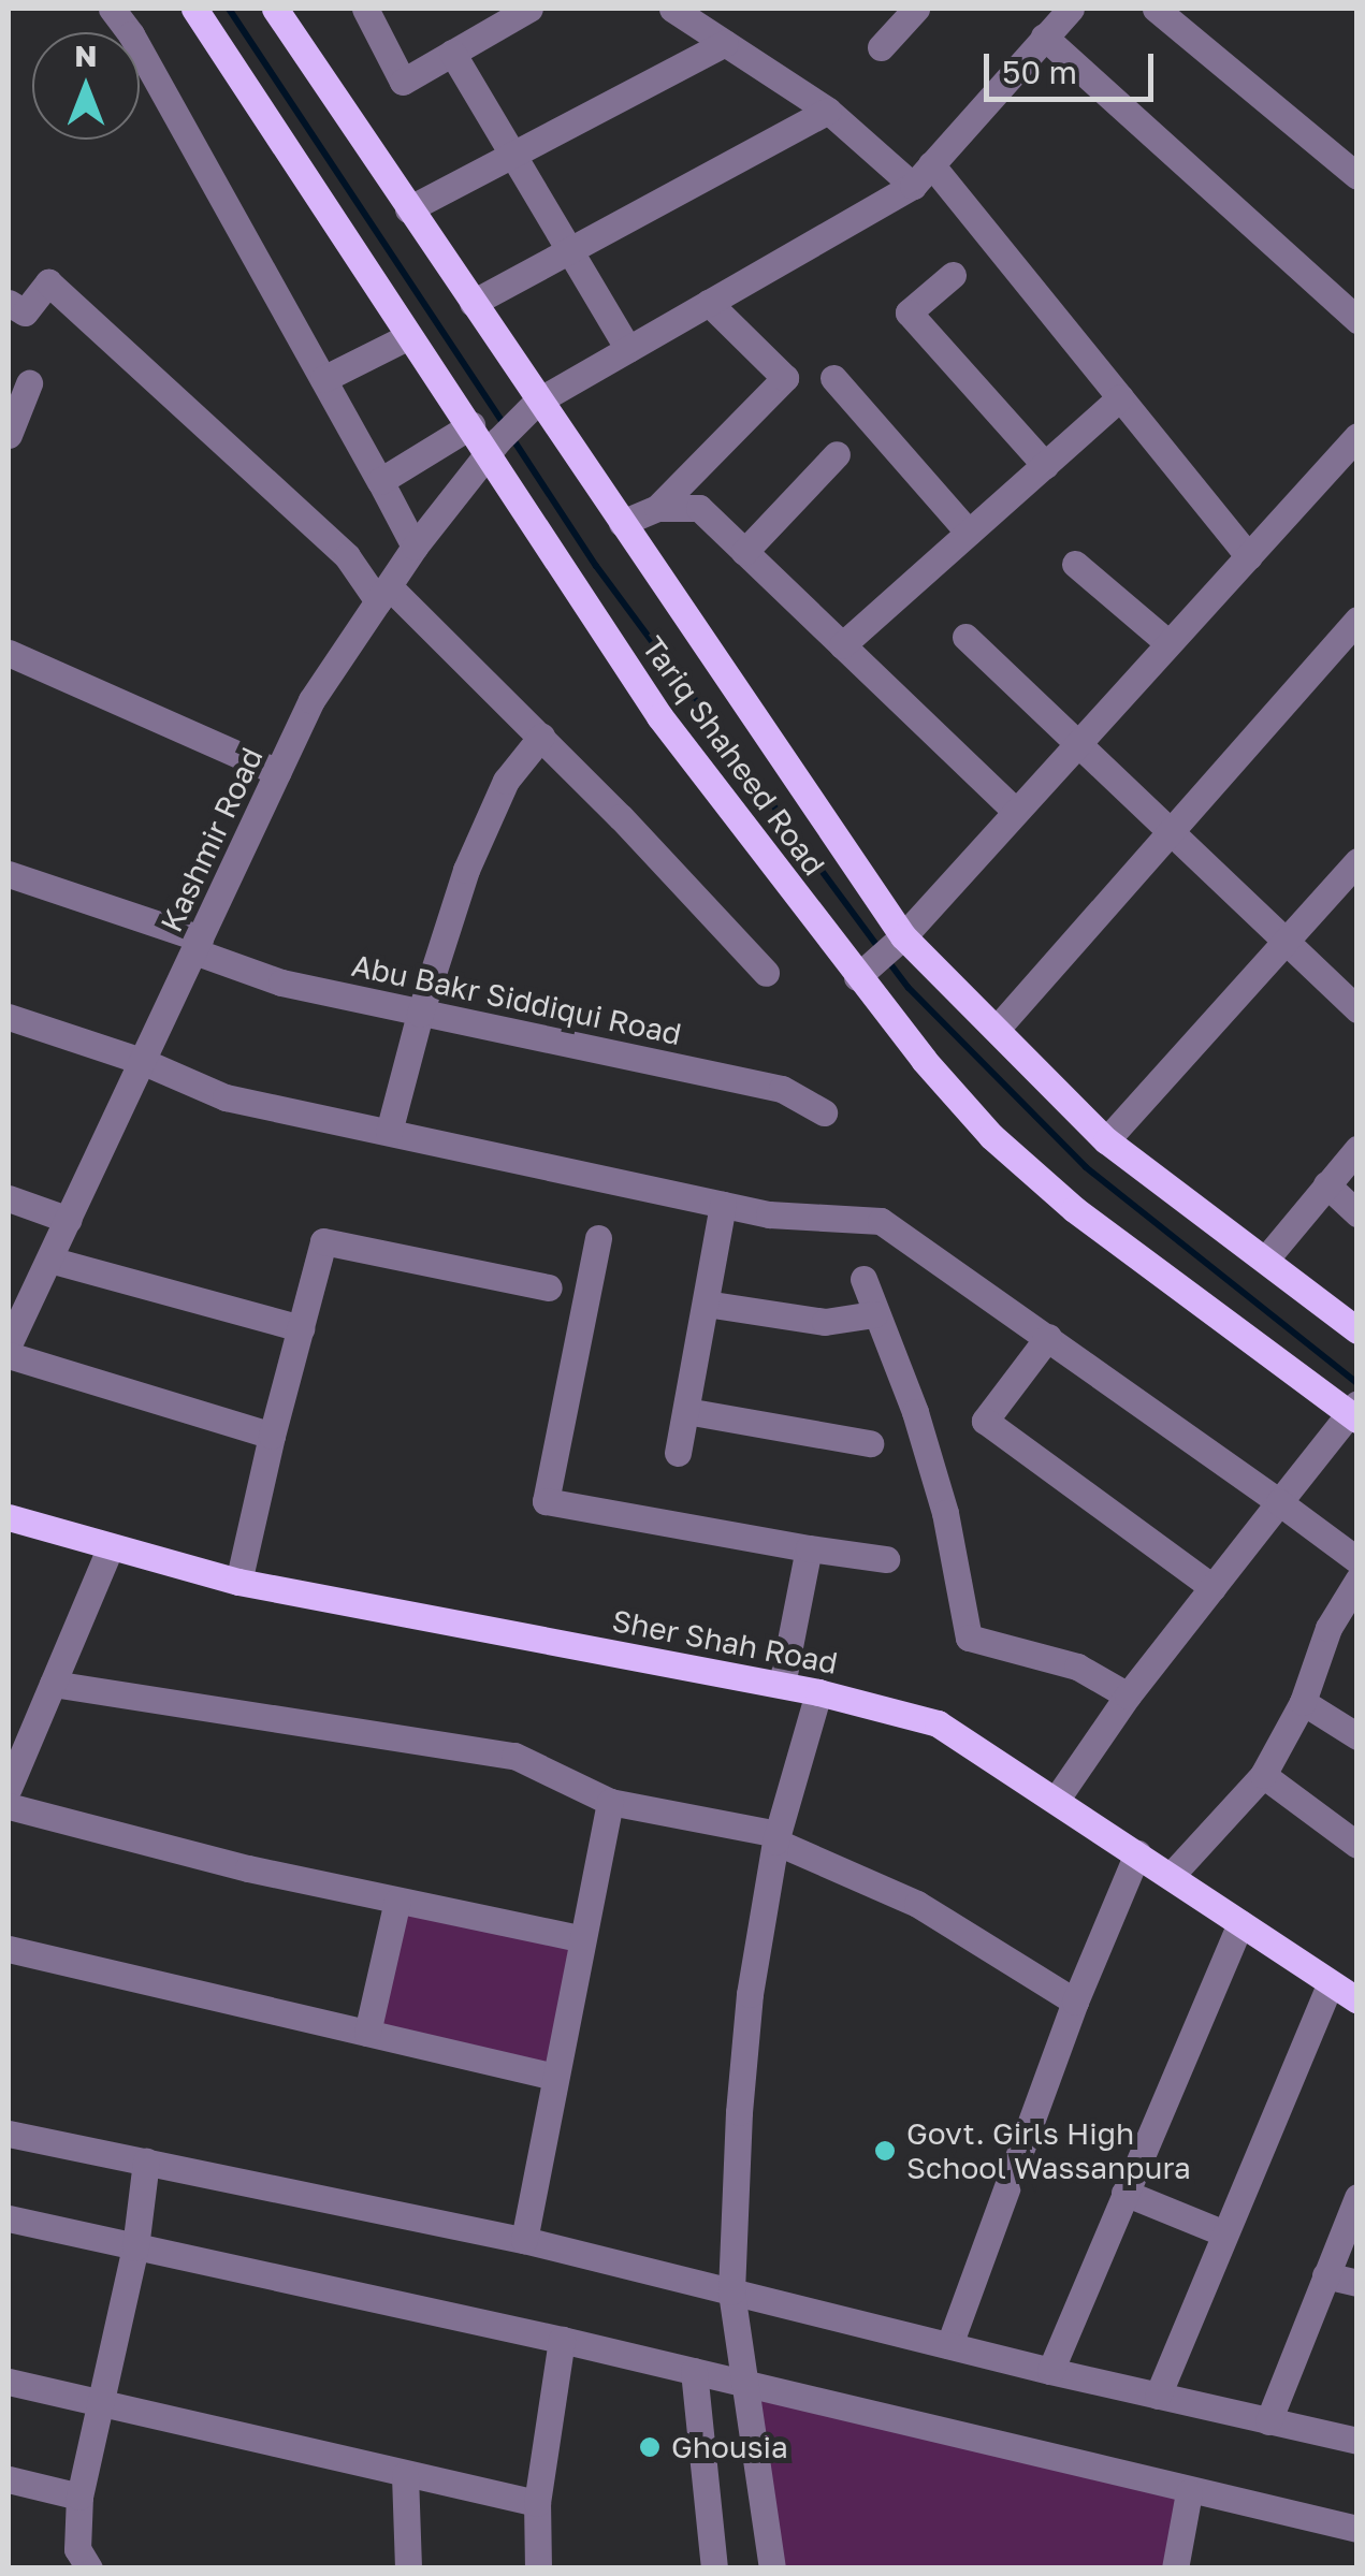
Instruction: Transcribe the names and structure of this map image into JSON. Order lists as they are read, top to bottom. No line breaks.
{"streets":{"main road":["Tariq Shaheed Road","Sher Shah Road"],"street":["Kashmir Road","Abu Bakr Siddiqui Road"]},"crossings":[["Tariq Shaheed Road","Kashmir Road"],["Kashmir Road","Abu Bakr Siddiqui Road"]],"places":["Govt. Girls High School Wassanpura","Ghousia"],"scale_bar":"50 m","north":"top"}
